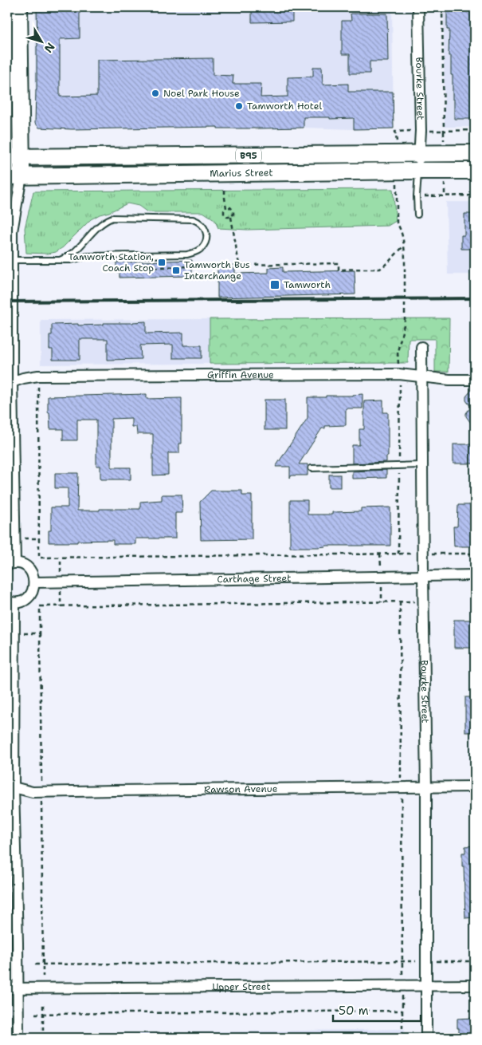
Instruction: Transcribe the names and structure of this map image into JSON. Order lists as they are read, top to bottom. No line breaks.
{"streets":{"main road":["B95","Marius Street"],"street":["Bourke Street","Griffin Avenue","Carthage Street","Rawson Avenue","Upper Street"]},"crossings":[["Bourke Street","Marius Street"],["Bourke Street","Griffin Avenue"],["Bourke Street","Carthage Street"],["Bourke Street","Rawson Avenue"],["Bourke Street","Upper Street"]],"places":{"other":["Noel Park House","Tamworth Hotel"],"transit":["Tamworth Station, Coach Stop","Tamworth Bus Interchange","Tamworth"]},"scale_bar":"50 m","north":"bottom right"}
